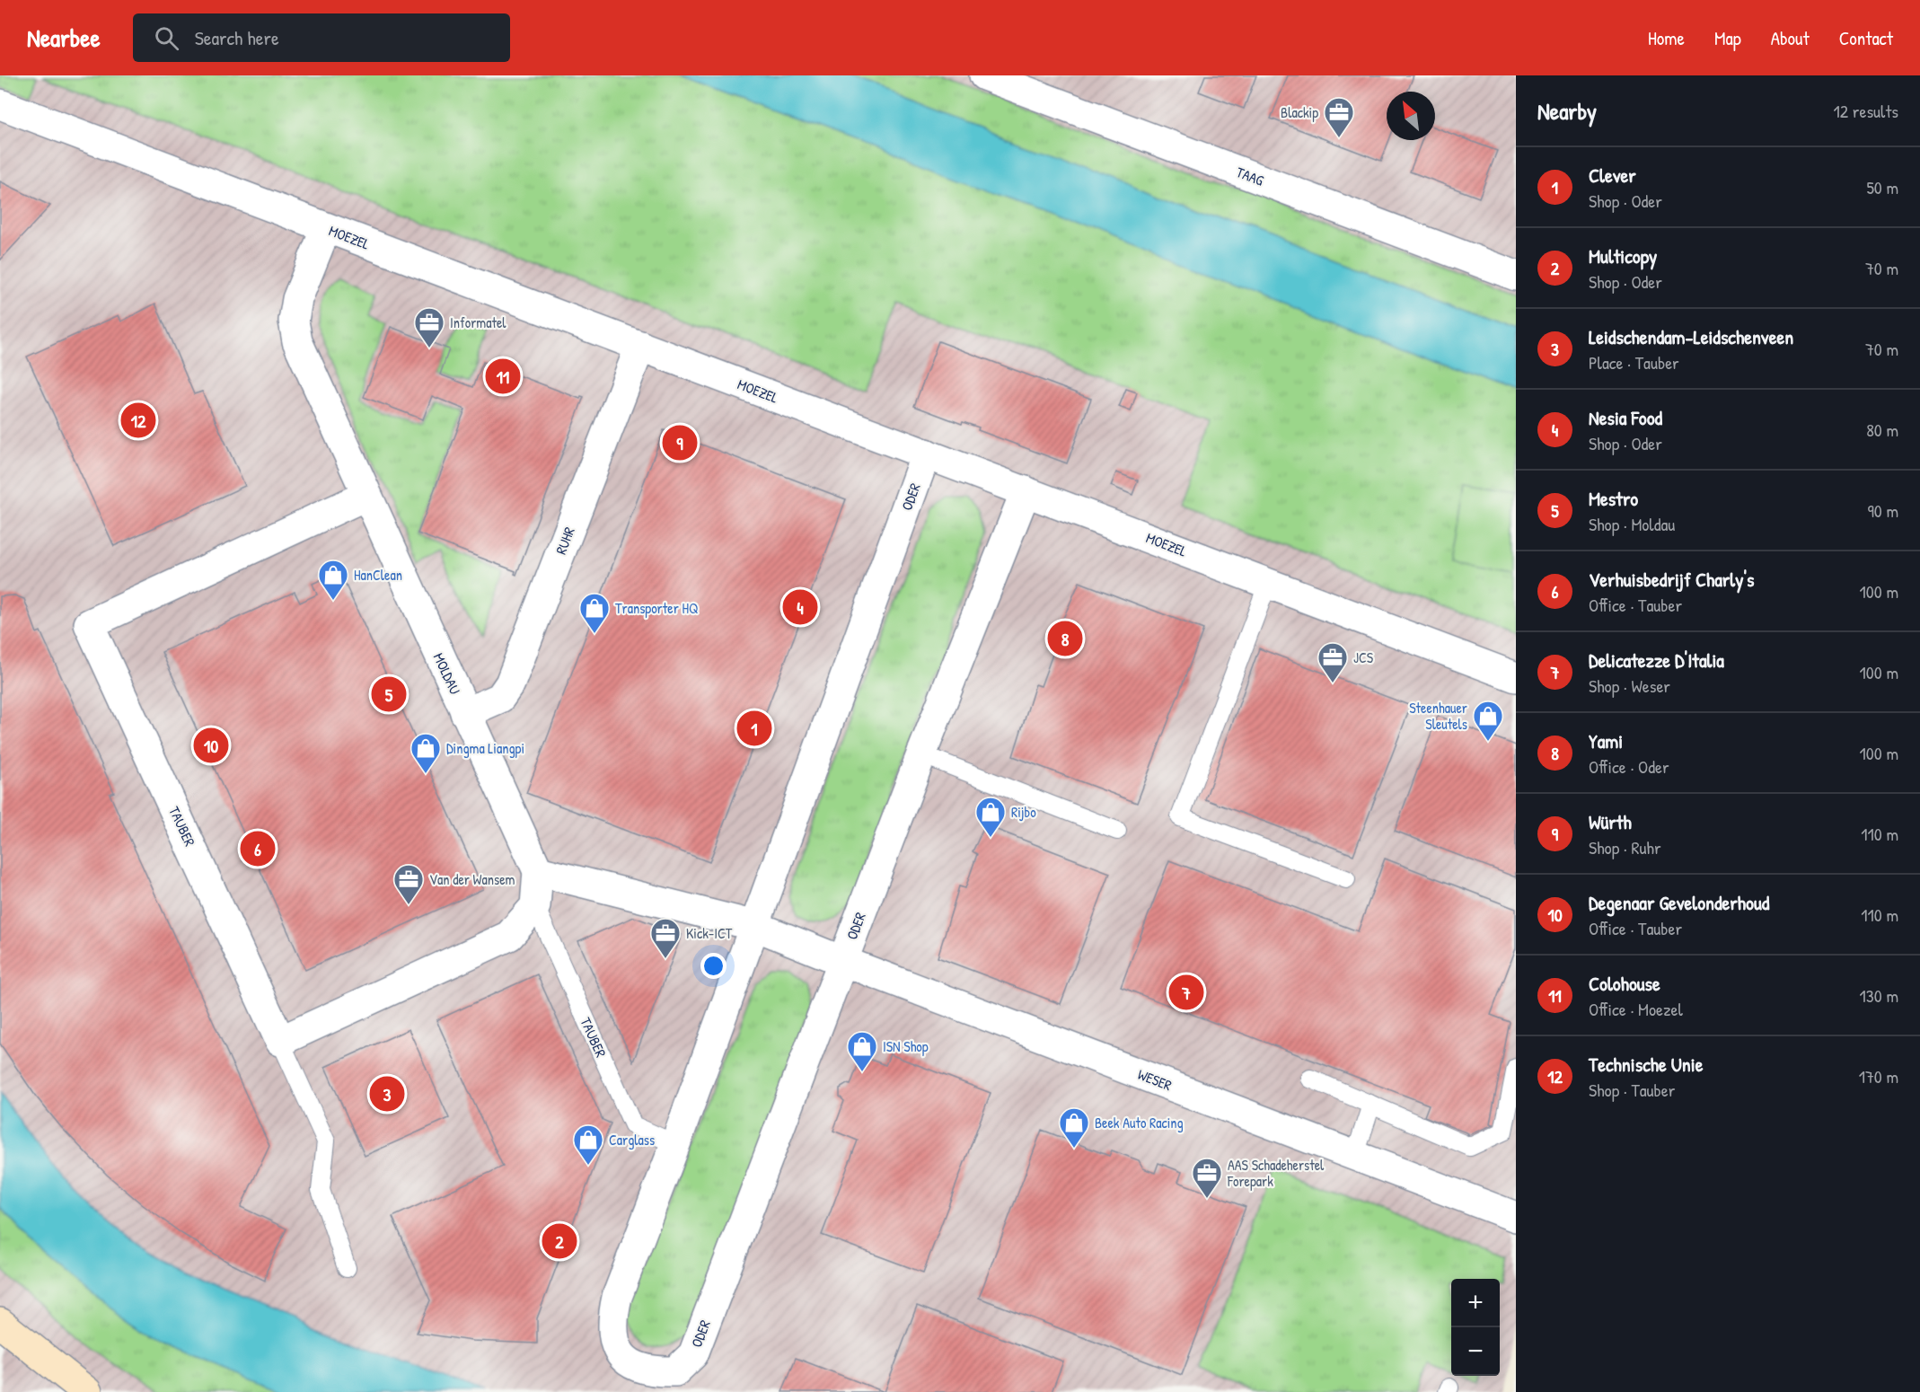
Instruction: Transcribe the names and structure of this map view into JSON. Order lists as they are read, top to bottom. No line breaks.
{"streets":{"street":["TAAG","MOEZEL","ODER","RUHR","MOLDAU","TAUBER","WESER"]},"crossings":[["MOEZEL","ODER"],["MOEZEL","RUHR"],["MOEZEL","MOLDAU"],["ODER","TAUBER"],["ODER","WESER"],["RUHR","MOLDAU"],["MOLDAU","TAUBER"]],"places":{"office":["Blackip","Informatel","JCS","Van der Wansem","Kick-ICT","AAS Schadeherstel Forepark"],"shop":["HanClean","Transporter HQ","Steenhauer Sleutels","Dingma Liangpi","Rijbo","ISN Shop","Beek Auto Racing","Carglass"]},"north":"top left","page":{"header":"Nearbee","search":"Search here","nav":["Home","Map","About","Contact"],"heading":["Nearby","12 results"],"list":[{"mark":"1","name":"Clever","note":"Shop · Oder","value":"50 m"},{"mark":"2","name":"Multicopy","note":"Shop · Oder","value":"70 m"},{"mark":"3","name":"Leidschendam-Leidschenveen","note":"Place · Tauber","value":"70 m"},{"mark":"4","name":"Nesia Food","note":"Shop · Oder","value":"80 m"},{"mark":"5","name":"Mestro","note":"Shop · Moldau","value":"90 m"},{"mark":"6","name":"Verhuisbedrijf Charly's","note":"Office · Tauber","value":"100 m"},{"mark":"7","name":"Delicatezze D'Italia","note":"Shop · Weser","value":"100 m"},{"mark":"8","name":"Yami","note":"Office · Oder","value":"100 m"},{"mark":"9","name":"Würth","note":"Shop · Ruhr","value":"110 m"},{"mark":"10","name":"Degenaar Gevelonderhoud","note":"Office · Tauber","value":"110 m"},{"mark":"11","name":"Colohouse","note":"Office · Moezel","value":"130 m"},{"mark":"12","name":"Technische Unie","note":"Shop · Tauber","value":"170 m"}],"pins":["11","12","9","4","8","5","1","10","6","7","3","2"],"map_buttons":["+","−"]}}
